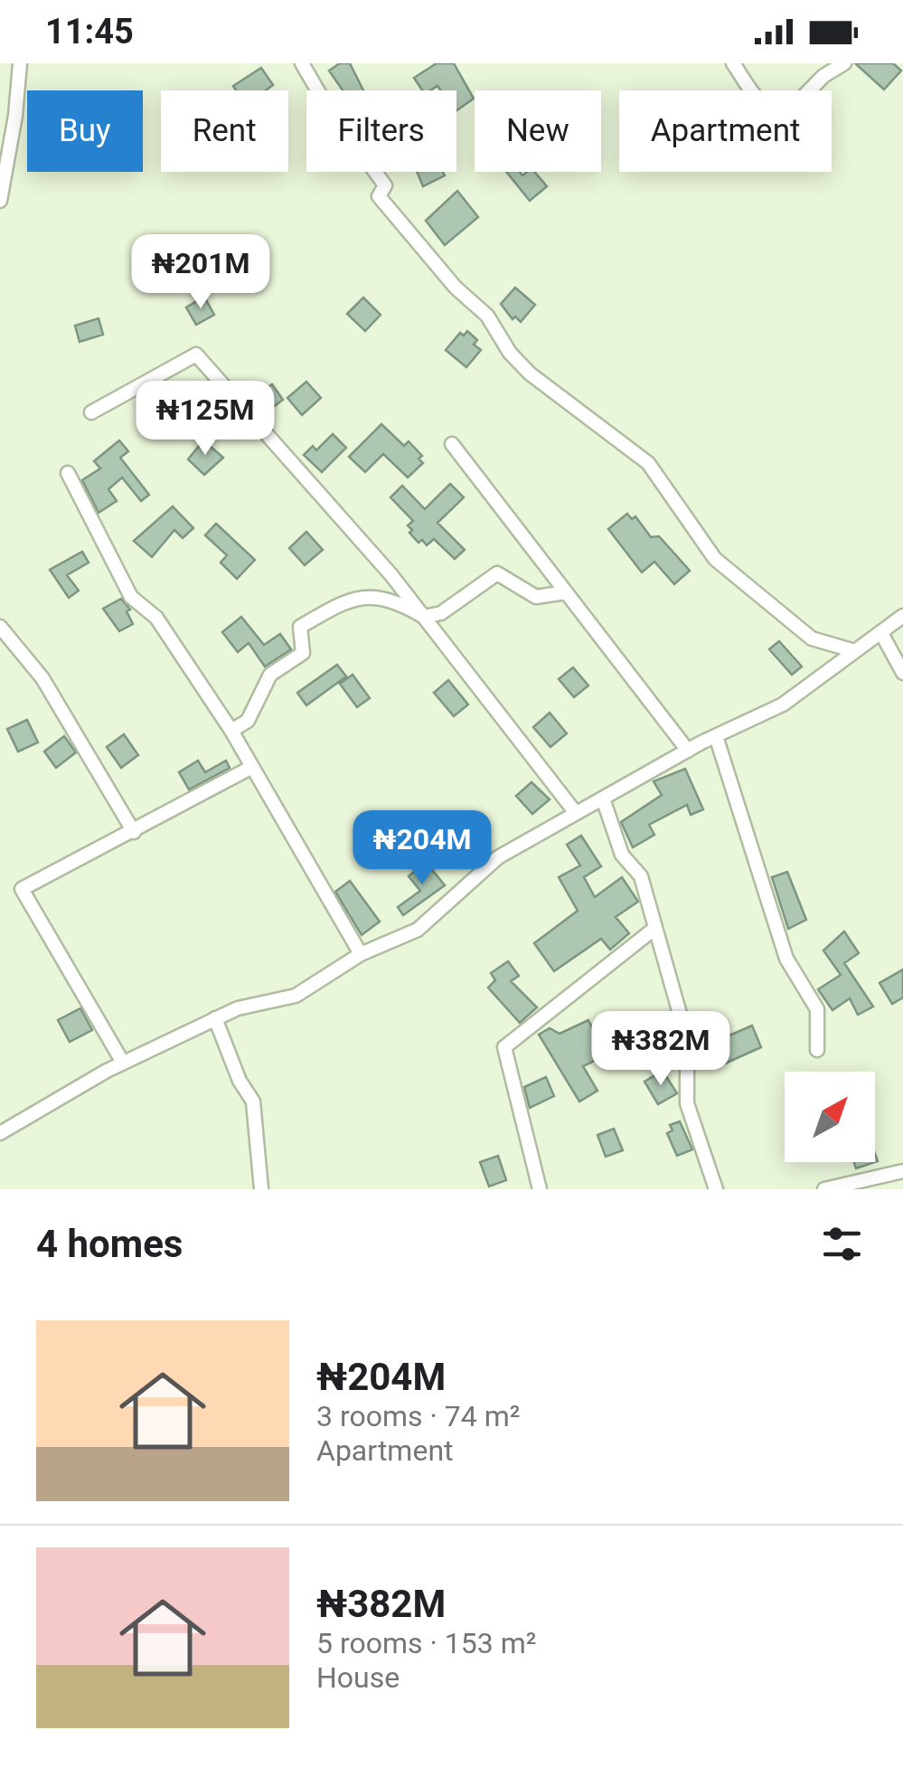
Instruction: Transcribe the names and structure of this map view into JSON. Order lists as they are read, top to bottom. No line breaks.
{"north":"top right","page":{"status":"11:45","chip":["Buy","Rent","Filters","New","Apartment"],"price":["₦201M","₦125M","₦204M","₦382M"],"heading":"4 homes","list":[{"name":"₦204M","note":"3 rooms · 74 m² · Apartment"},{"name":"₦382M","note":"5 rooms · 153 m² · House"}]}}
